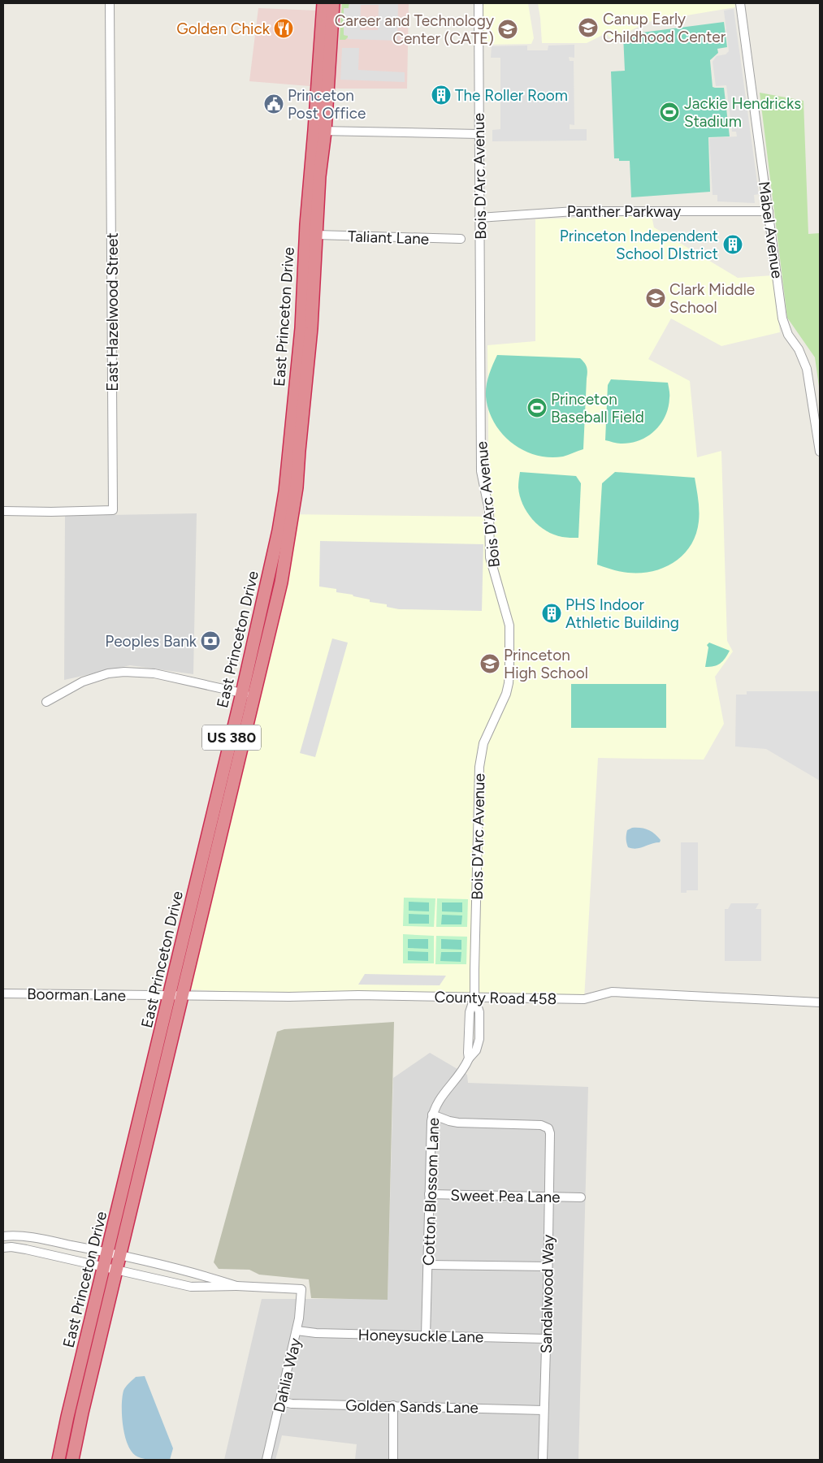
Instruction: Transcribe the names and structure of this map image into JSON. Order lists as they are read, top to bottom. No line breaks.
{"streets":{"highway":["East Princeton Drive","US 380"],"street":["Bois D'Arc Avenue","Panther Parkway","Mabel Avenue","Taliant Lane","East Hazelwood Street","Boorman Lane","County Road 458","Cotton Blossom Lane","Sweet Pea Lane","Sandalwood Way","Honeysuckle Lane","Dahlia Way","Golden Sands Lane"]},"crossings":[["Bois D'Arc Avenue","Panther Parkway"],["Bois D'Arc Avenue","County Road 458"],["Bois D'Arc Avenue","Cotton Blossom Lane"],["Panther Parkway","Mabel Avenue"],["Taliant Lane","East Princeton Drive"],["East Princeton Drive","Boorman Lane"],["East Princeton Drive","County Road 458"],["Boorman Lane","County Road 458"],["County Road 458","Cotton Blossom Lane"],["Cotton Blossom Lane","Sweet Pea Lane"],["Cotton Blossom Lane","Sandalwood Way"],["Cotton Blossom Lane","Honeysuckle Lane"],["Sweet Pea Lane","Sandalwood Way"],["Sandalwood Way","Honeysuckle Lane"],["Sandalwood Way","Golden Sands Lane"],["Honeysuckle Lane","Dahlia Way"],["Dahlia Way","Golden Sands Lane"]],"places":{"school or university":["Canup Early Childhood Center","Career and Technology Center (CATE)","Clark Middle School","Princeton High School"],"restaurant":["Golden Chick"],"building":["The Roller Room","Princeton Independent School DIstrict","PHS Indoor Athletic Building"],"public building":["Princeton Post Office"],"sports":["Jackie Hendricks Stadium","Princeton Baseball Field"],"bank":["Peoples Bank"]}}
